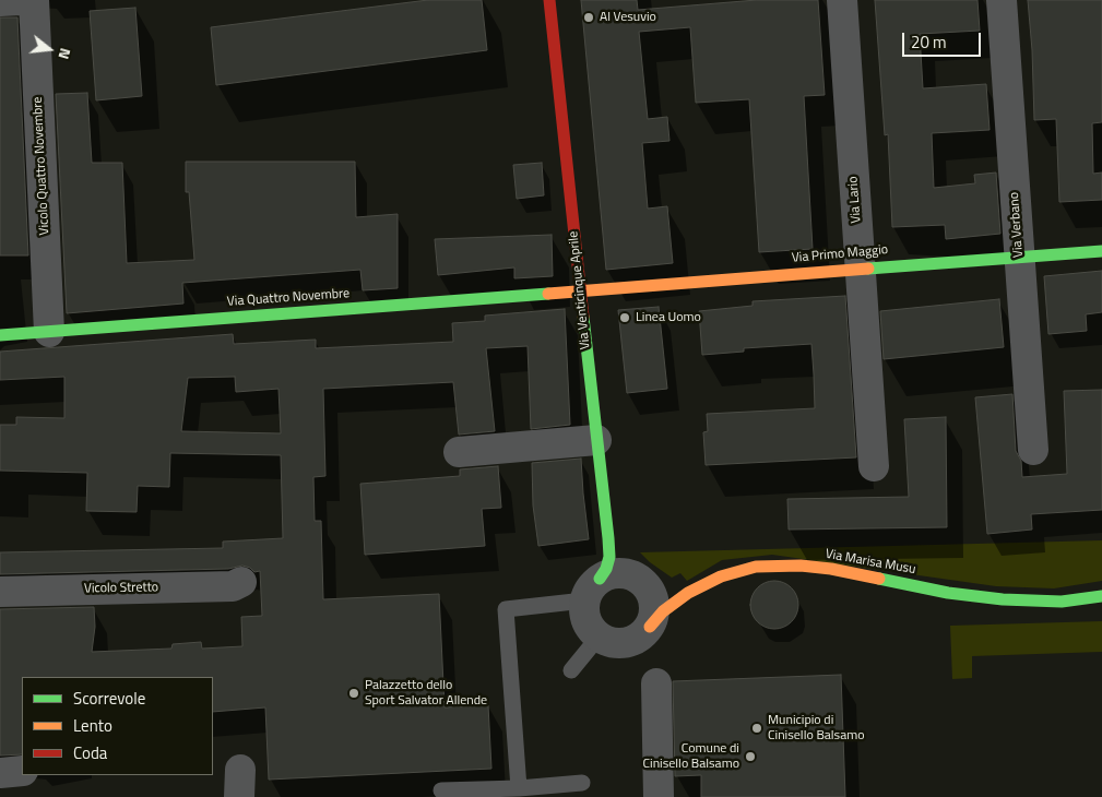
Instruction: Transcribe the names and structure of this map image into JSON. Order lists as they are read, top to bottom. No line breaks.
{"streets":{"street":["Vicolo Quattro Novembre","Via Lario","Via Verbano","Via Primo Maggio","Via Venticinque Aprile","Via Quattro Novembre","Via Marisa Musu","Vicolo Stretto"]},"crossings":[["Vicolo Quattro Novembre","Via Quattro Novembre"],["Via Lario","Via Primo Maggio"],["Via Verbano","Via Primo Maggio"],["Via Primo Maggio","Via Venticinque Aprile"],["Via Primo Maggio","Via Quattro Novembre"],["Via Venticinque Aprile","Via Quattro Novembre"],["Via Venticinque Aprile","Via Marisa Musu"]],"places":["Al Vesuvio","Linea Uomo","Palazzetto dello Sport Salvator Allende","Municipio di Cinisello Balsamo","Comune di Cinisello Balsamo"],"legend":["Scorrevole","Lento","Coda"],"scale_bar":"20 m","north":"right"}
